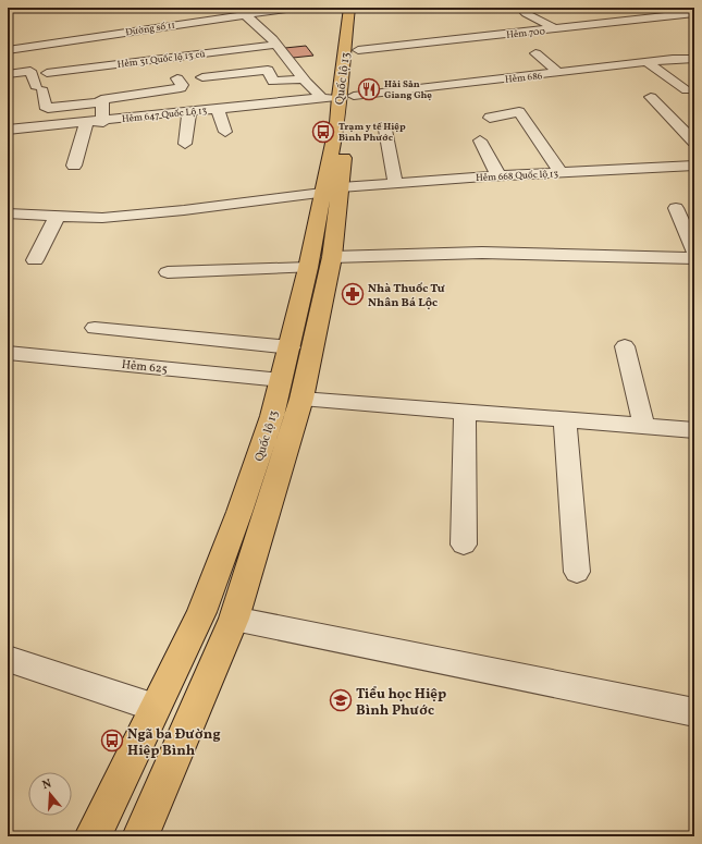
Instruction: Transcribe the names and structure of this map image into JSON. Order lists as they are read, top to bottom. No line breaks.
{"streets":{"highway":["Quốc lộ 13"],"street":["Đường số 11","Hẻm 700","Hẻm 31 Quốc lộ 13 cũ","Hẻm 686","Hẻm 647 Quốc Lộ 13","Hẻm 668 Quốc lộ 13","Hẻm 625"]},"crossings":[["Hẻm 700","Quốc lộ 13"],["Hẻm 686","Quốc lộ 13"],["Hẻm 686","Hẻm 647 Quốc Lộ 13"],["Quốc lộ 13","Hẻm 647 Quốc Lộ 13"],["Quốc lộ 13","Hẻm 668 Quốc lộ 13"],["Quốc lộ 13","Hẻm 625"]],"places":{"restaurant":["Hải Sản Giang Ghẹ"],"bus stop":["Trạm y tế Hiệp Bình Phước","Ngã ba Đường Hiệp Bình"],"pharmacy":["Nhà Thuốc Tư Nhân Bá Lộc"],"school or university":["Tiểu học Hiệp Bình Phước"]},"north":"top"}
